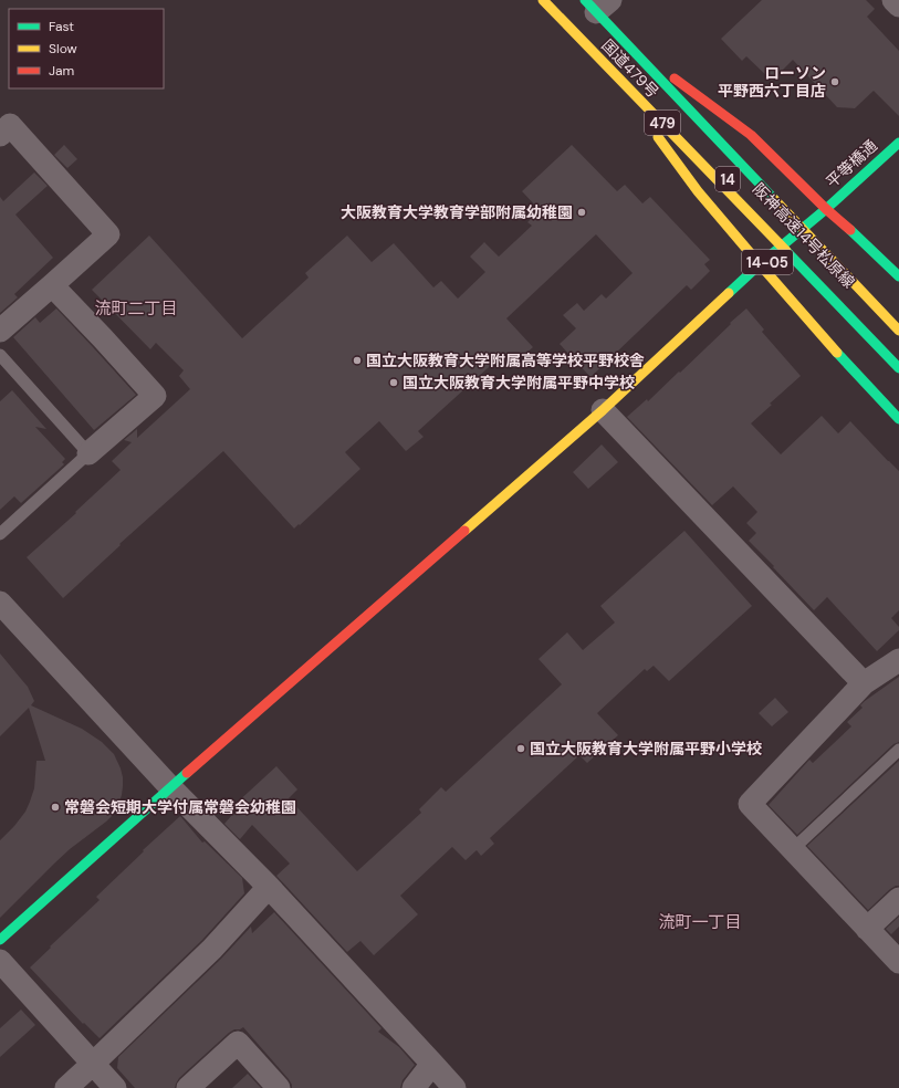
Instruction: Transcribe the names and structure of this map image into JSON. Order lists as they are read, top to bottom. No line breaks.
{"streets":{"main road":["国道479号","479","平等橋通","14","阪神高速14号松原線","14-05"]},"crossings":[["国道479号","平等橋通"],["阪神高速14号松原線","14-05"]],"districts":["流町二丁目","流町一丁目"],"places":["ローソン 平野西六丁目店","大阪教育大学教育学部附属幼稚園","国立大阪教育大学附属高等学校平野校舎","国立大阪教育大学附属平野中学校","国立大阪教育大学附属平野小学校","常磐会短期大学付属常磐会幼稚園"],"legend":["Fast","Slow","Jam"]}
